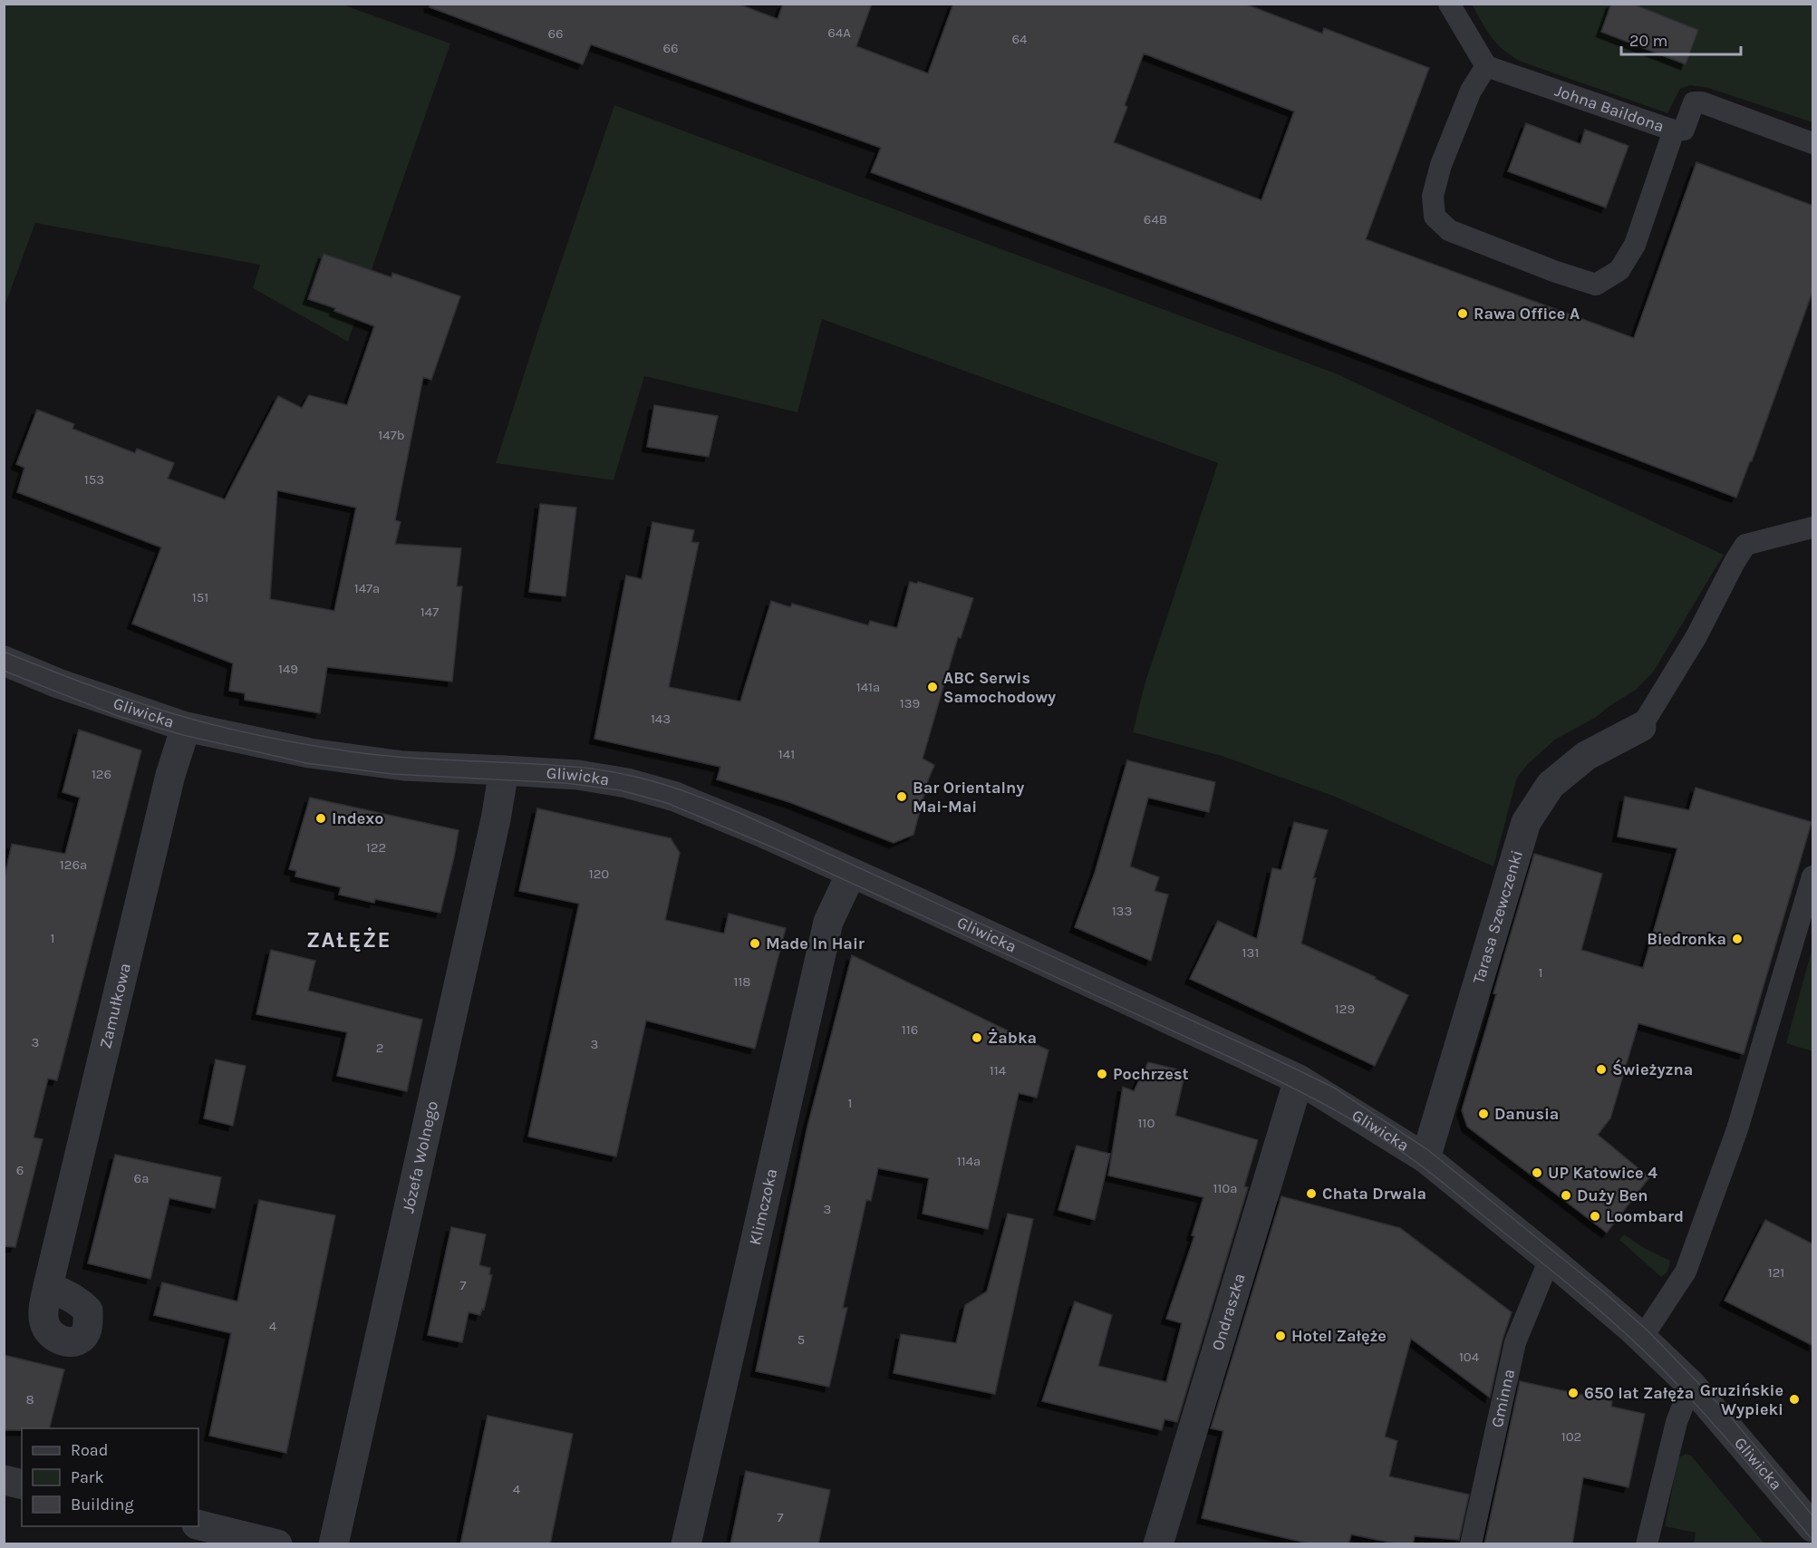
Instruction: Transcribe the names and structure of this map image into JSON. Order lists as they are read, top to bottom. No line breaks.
{"streets":{"street":["Gliwicka","Tarasa Szewczenki","Zamułkowa","Józefa Wolnego","Klimczoka","Ondraszka"],"lane":["Johna Baildona","Gminna"]},"crossings":[["Gliwicka","Tarasa Szewczenki"],["Gliwicka","Zamułkowa"],["Gliwicka","Józefa Wolnego"],["Gliwicka","Klimczoka"],["Gliwicka","Ondraszka"],["Gliwicka","Gminna"]],"districts":["ZAŁĘŻE"],"places":["Rawa Office A","ABC Serwis Samochodowy","Bar Orientalny Mai-Mai","Indexo","Biedronka","Made In Hair","Żabka","Świeżyzna","Pochrzest","Danusia","UP Katowice 4","Chata Drwala","Duży Ben","Loombard","Hotel Załęże","650 lat Załęża","Gruzińskie Wypieki"],"house_numbers":["64A","66","64","66","64B","147b","153","147a","151","147","149","141a","139","143","141","126","122","126a","120","133","1","131","1","118","129","116","3","3","2","114","1","110","114a","6","6a","110a","3","121","7","4","5","104","8","102","4","7"],"legend":["Road","Park","Building"],"scale_bar":"20 m"}
